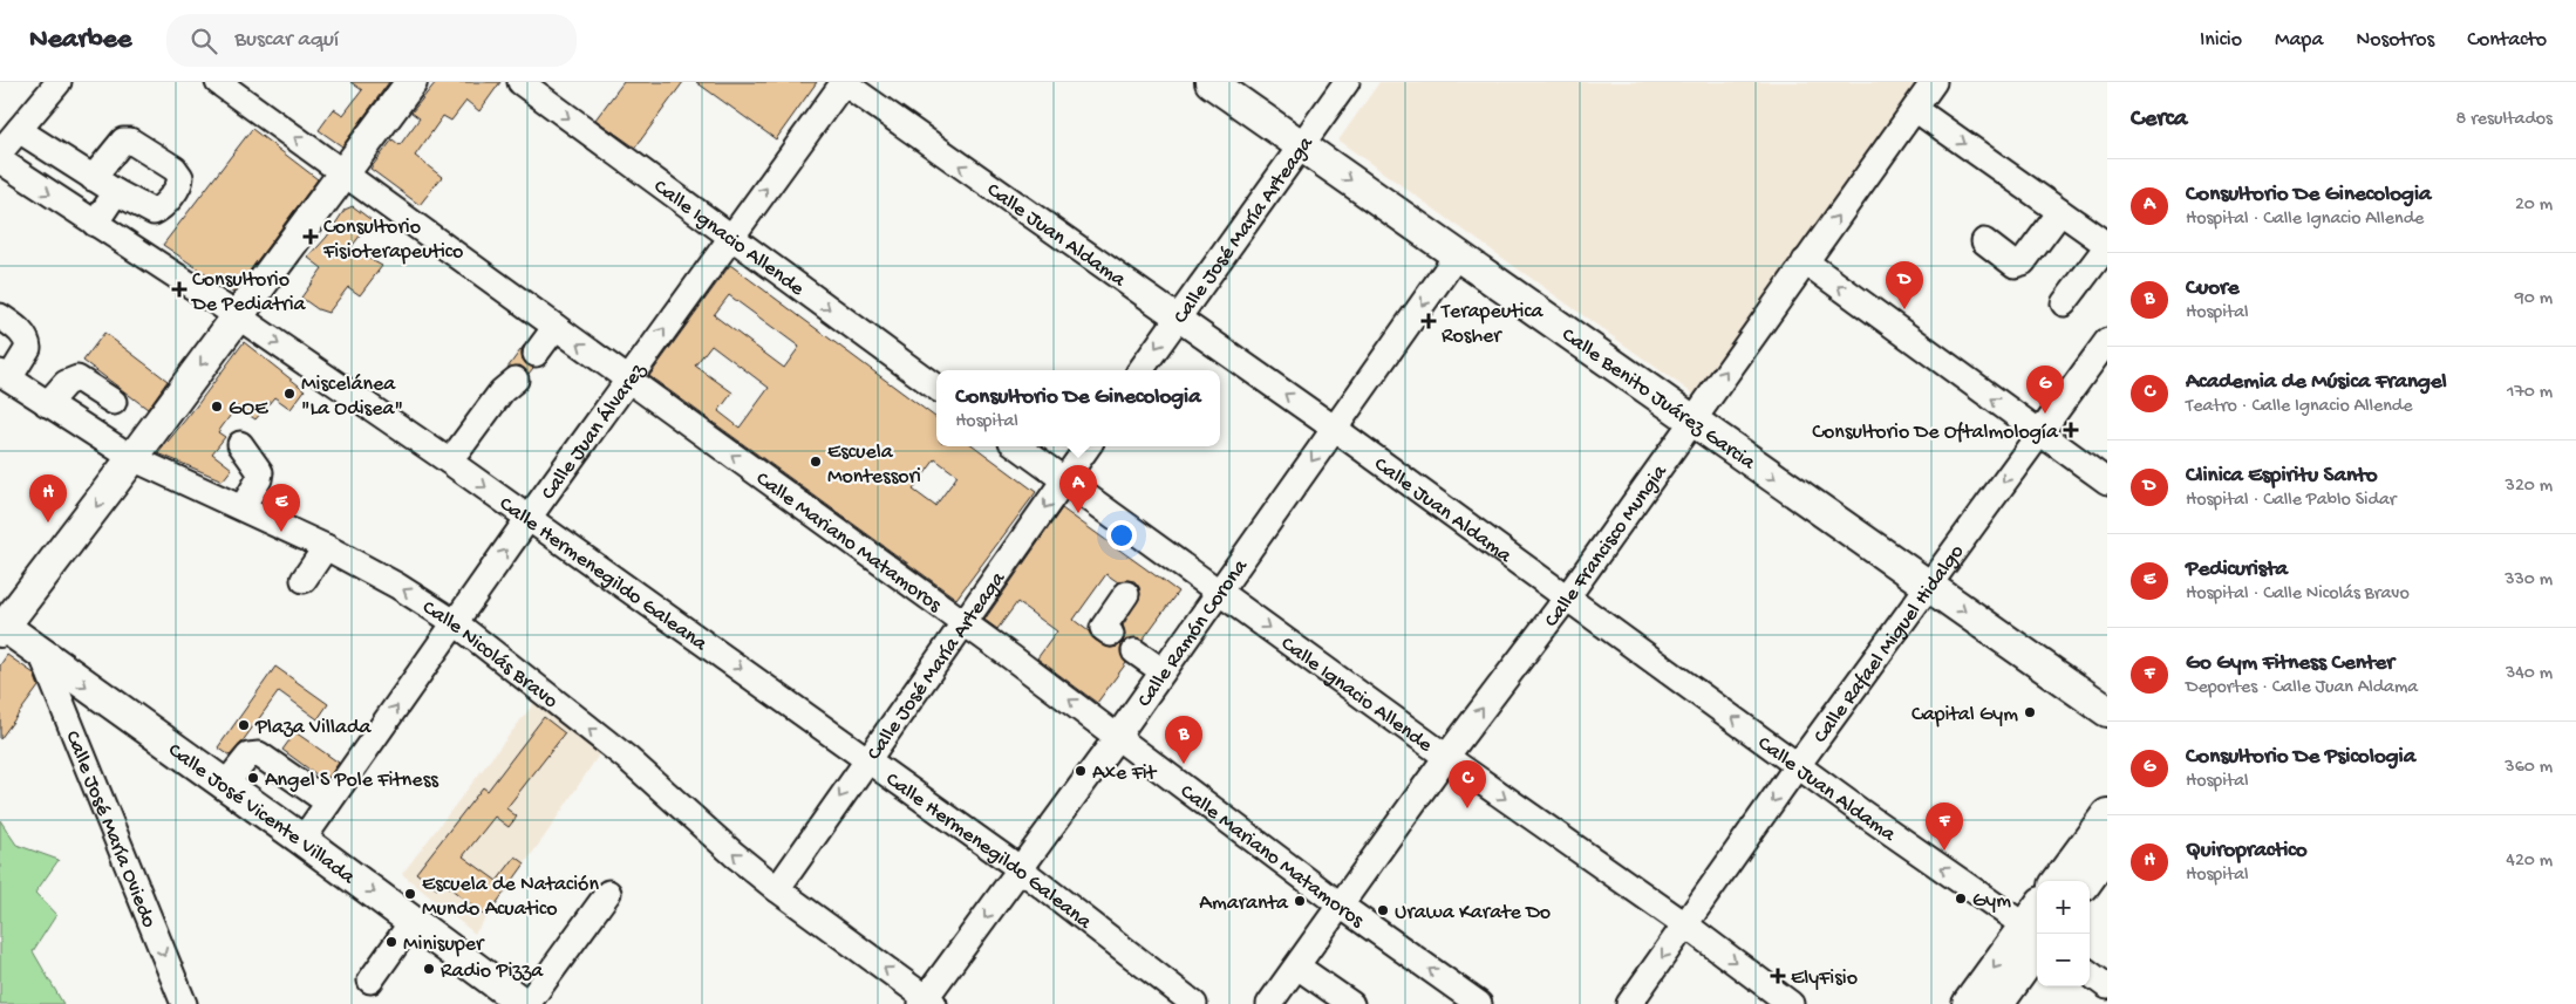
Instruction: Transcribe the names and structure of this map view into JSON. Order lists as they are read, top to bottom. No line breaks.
{"streets":{"main road":["Calle Benito Juárez Garcia","Calle José Vicente Villada"],"street":["Calle José María Arteaga","Calle Juan Aldama","Calle Ignacio Allende","Calle Juan Álvarez","Calle Mariano Matamoros","Calle Francisco Mungia","Calle Hermenegildo Galeana","Calle Ramón Corona","Calle Rafael Miguel Hidalgo","Calle Nicolás Bravo","Calle José María Oviedo"]},"crossings":[["Calle José María Arteaga","Calle Juan Aldama"],["Calle José María Arteaga","Calle Ignacio Allende"],["Calle José María Arteaga","Calle Benito Juárez Garcia"],["Calle José María Arteaga","Calle Mariano Matamoros"],["Calle José María Arteaga","Calle Hermenegildo Galeana"],["Calle José María Arteaga","Calle Nicolás Bravo"],["Calle Juan Aldama","Calle Juan Álvarez"],["Calle Juan Aldama","Calle Francisco Mungia"],["Calle Juan Aldama","Calle Ramón Corona"],["Calle Juan Aldama","Calle Rafael Miguel Hidalgo"],["Calle Ignacio Allende","Calle Juan Álvarez"],["Calle Ignacio Allende","Calle Francisco Mungia"],["Calle Ignacio Allende","Calle Ramón Corona"],["Calle Ignacio Allende","Calle Rafael Miguel Hidalgo"],["Calle Benito Juárez Garcia","Calle Francisco Mungia"],["Calle Benito Juárez Garcia","Calle Ramón Corona"],["Calle Benito Juárez Garcia","Calle Rafael Miguel Hidalgo"],["Calle Juan Álvarez","Calle Mariano Matamoros"],["Calle Juan Álvarez","Calle Hermenegildo Galeana"],["Calle Juan Álvarez","Calle Nicolás Bravo"],["Calle Juan Álvarez","Calle José Vicente Villada"],["Calle Mariano Matamoros","Calle Francisco Mungia"],["Calle Mariano Matamoros","Calle Ramón Corona"],["Calle Hermenegildo Galeana","Calle Ramón Corona"],["Calle Ramón Corona","Calle Nicolás Bravo"],["Calle José Vicente Villada","Calle José María Oviedo"]],"one_way":["Calle José María Arteaga","Calle Juan Aldama","Calle Ignacio Allende","Calle Benito Juárez Garcia","Calle Juan Álvarez","Calle Mariano Matamoros","Calle Francisco Mungia","Calle Hermenegildo Galeana","Calle Ramón Corona","Calle Rafael Miguel Hidalgo","Calle Nicolás Bravo","Calle José Vicente Villada","Calle José María Oviedo"],"places":{"health":["Consultorio Fisioterapeutico","Consultorio De Pediatria","Terapeutica Rosher","Consultorio De Oftalmología","ElyFisio"],"other":["Miscelánea \"La Odisea\"","GOE","Escuela Montessori","Capital Gym","Plaza Villada","Axe Fit","Angel S Pole Fitness","Escuela de Natación Mundo Acuatico","Gym","Amaranta","Urawa Karate Do","Minisuper","Radio Pizza"]},"page":{"header":"Nearbee","search":"Buscar aquí","nav":["Inicio","Mapa","Nosotros","Contacto"],"heading":["Cerca","8 resultados"],"list":[{"mark":"A","name":"Consultorio De Ginecologia","note":"Hospital · Calle Ignacio Allende","value":"20 m"},{"mark":"B","name":"Cuore","note":"Hospital","value":"90 m"},{"mark":"C","name":"Academia de Música Frangel","note":"Teatro · Calle Ignacio Allende","value":"170 m"},{"mark":"D","name":"Clinica Espiritu Santo","note":"Hospital · Calle Pablo Sidar","value":"320 m"},{"mark":"E","name":"Pedicurista","note":"Hospital · Calle Nicolás Bravo","value":"330 m"},{"mark":"F","name":"Go Gym Fitness Center","note":"Deportes · Calle Juan Aldama","value":"340 m"},{"mark":"G","name":"Consultorio De Psicologia","note":"Hospital","value":"360 m"},{"mark":"H","name":"Quiropractico","note":"Hospital","value":"420 m"}],"pins":["D","G","A","H","E","B","C","F"],"popup":["Consultorio De Ginecologia","Hospital"],"map_buttons":["+","−"]}}
